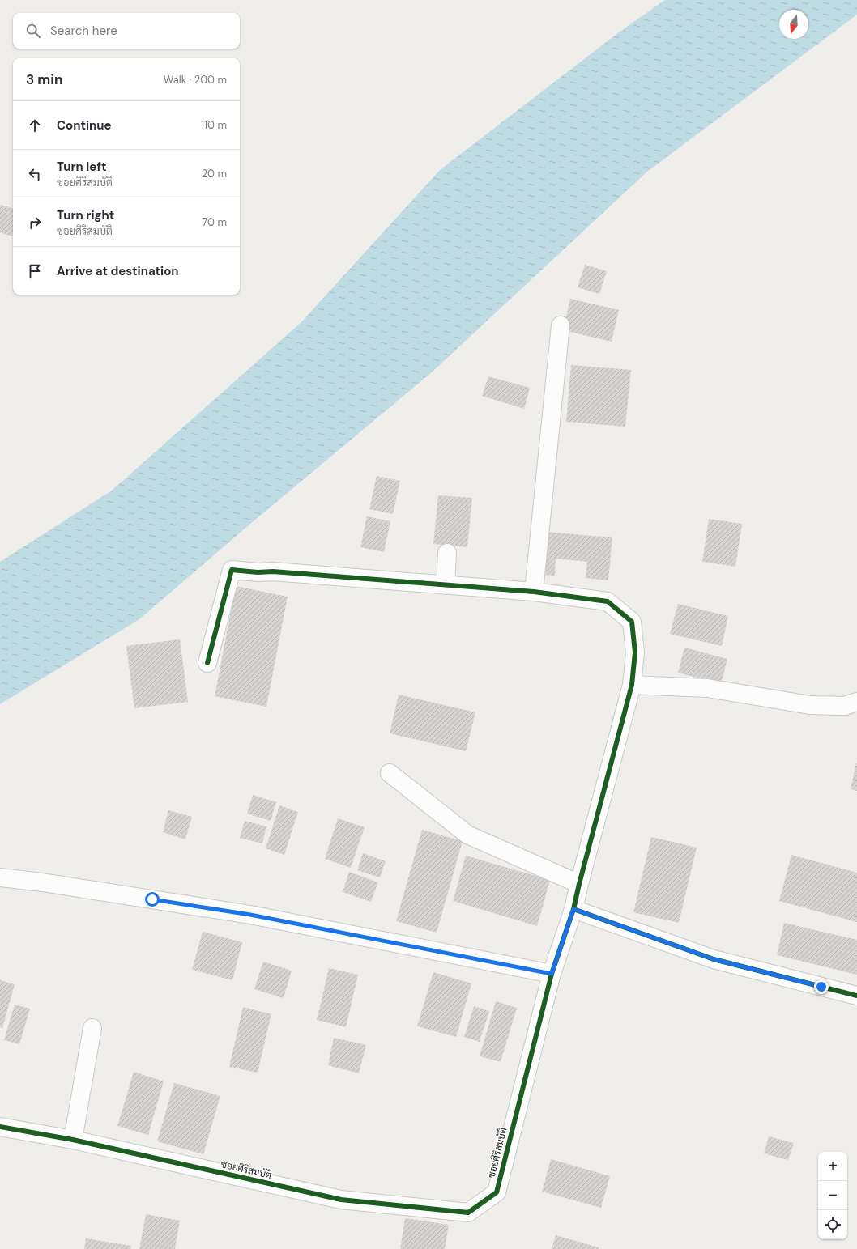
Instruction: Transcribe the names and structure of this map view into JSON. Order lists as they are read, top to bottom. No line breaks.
{"streets":{"street":["ซอยศิริสมบัติ"]},"north":"bottom","page":{"search":"Search here","heading":["3 min","Walk · 200 m"],"list":[["Continue","110 m"],["Turn left","ซอยศิริสมบัติ","20 m"],["Turn right","ซอยศิริสมบัติ","70 m"],"Arrive at destination"],"map_buttons":["+","−"]}}
